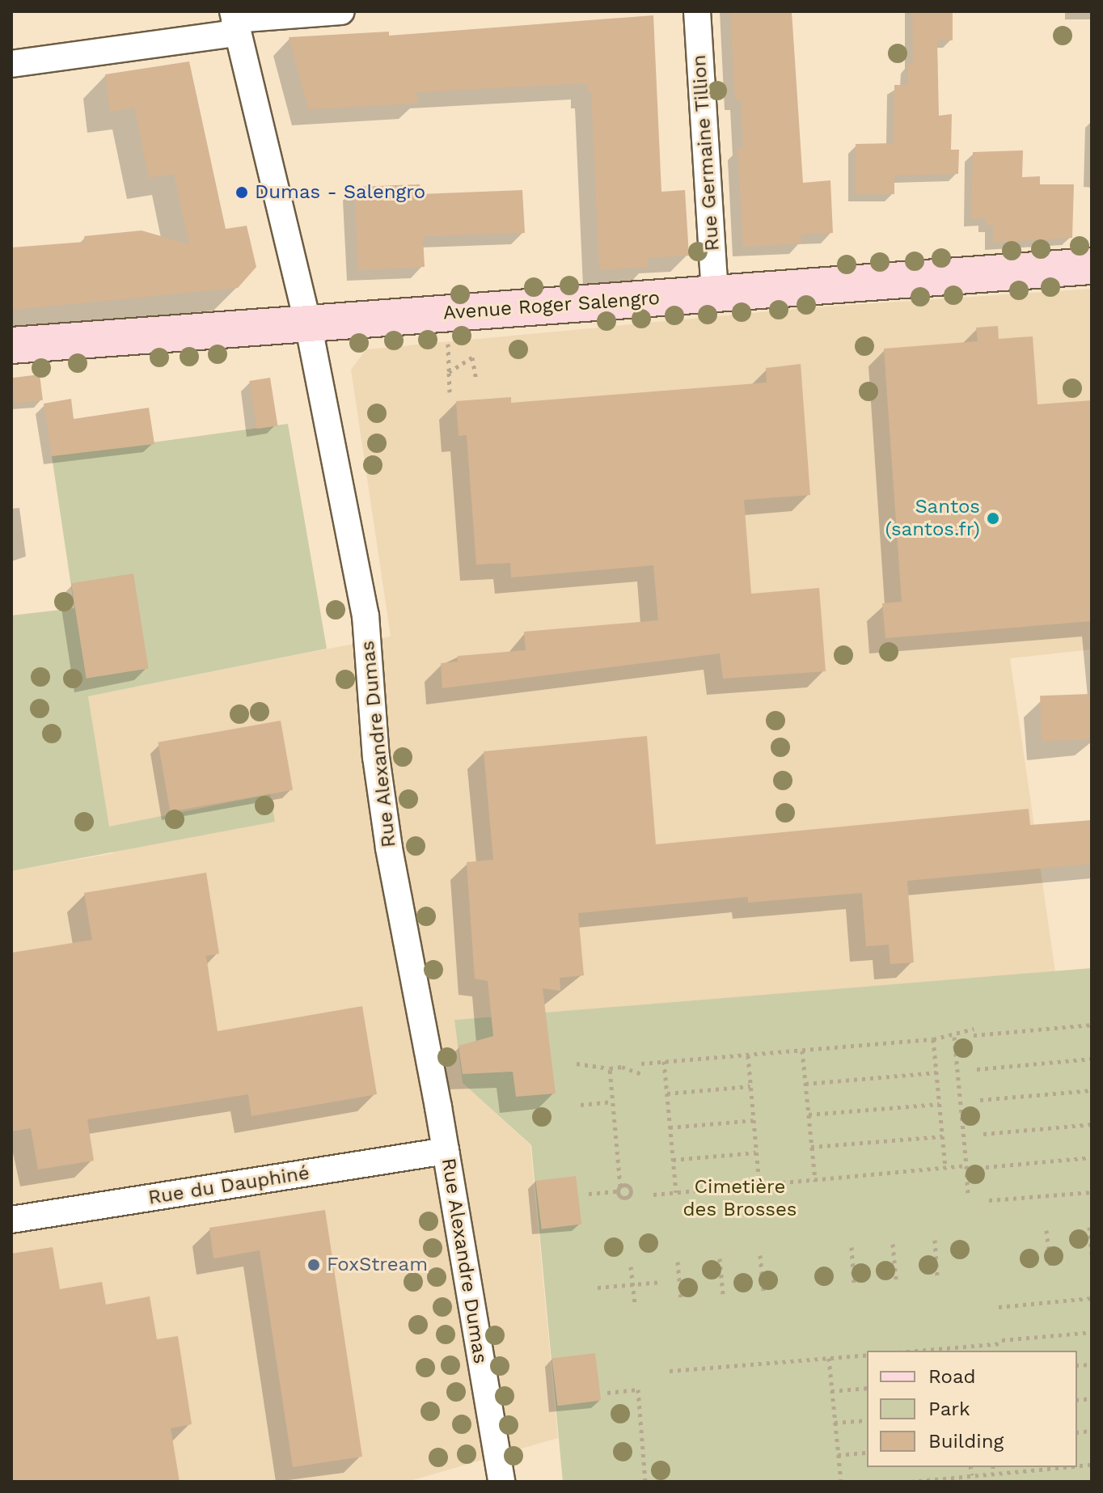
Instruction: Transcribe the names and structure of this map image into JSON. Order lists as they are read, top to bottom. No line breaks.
{"streets":{"street":["Rue Germaine Tillion","Avenue Roger Salengro","Rue Alexandre Dumas","Rue du Dauphiné"]},"crossings":[["Rue Germaine Tillion","Avenue Roger Salengro"],["Avenue Roger Salengro","Rue Alexandre Dumas"],["Rue Alexandre Dumas","Rue du Dauphiné"]],"parks":["Cimetière des Brosses"],"places":["Dumas - Salengro","Santos (santos.fr)","FoxStream"],"legend":["Road","Park","Building"]}
